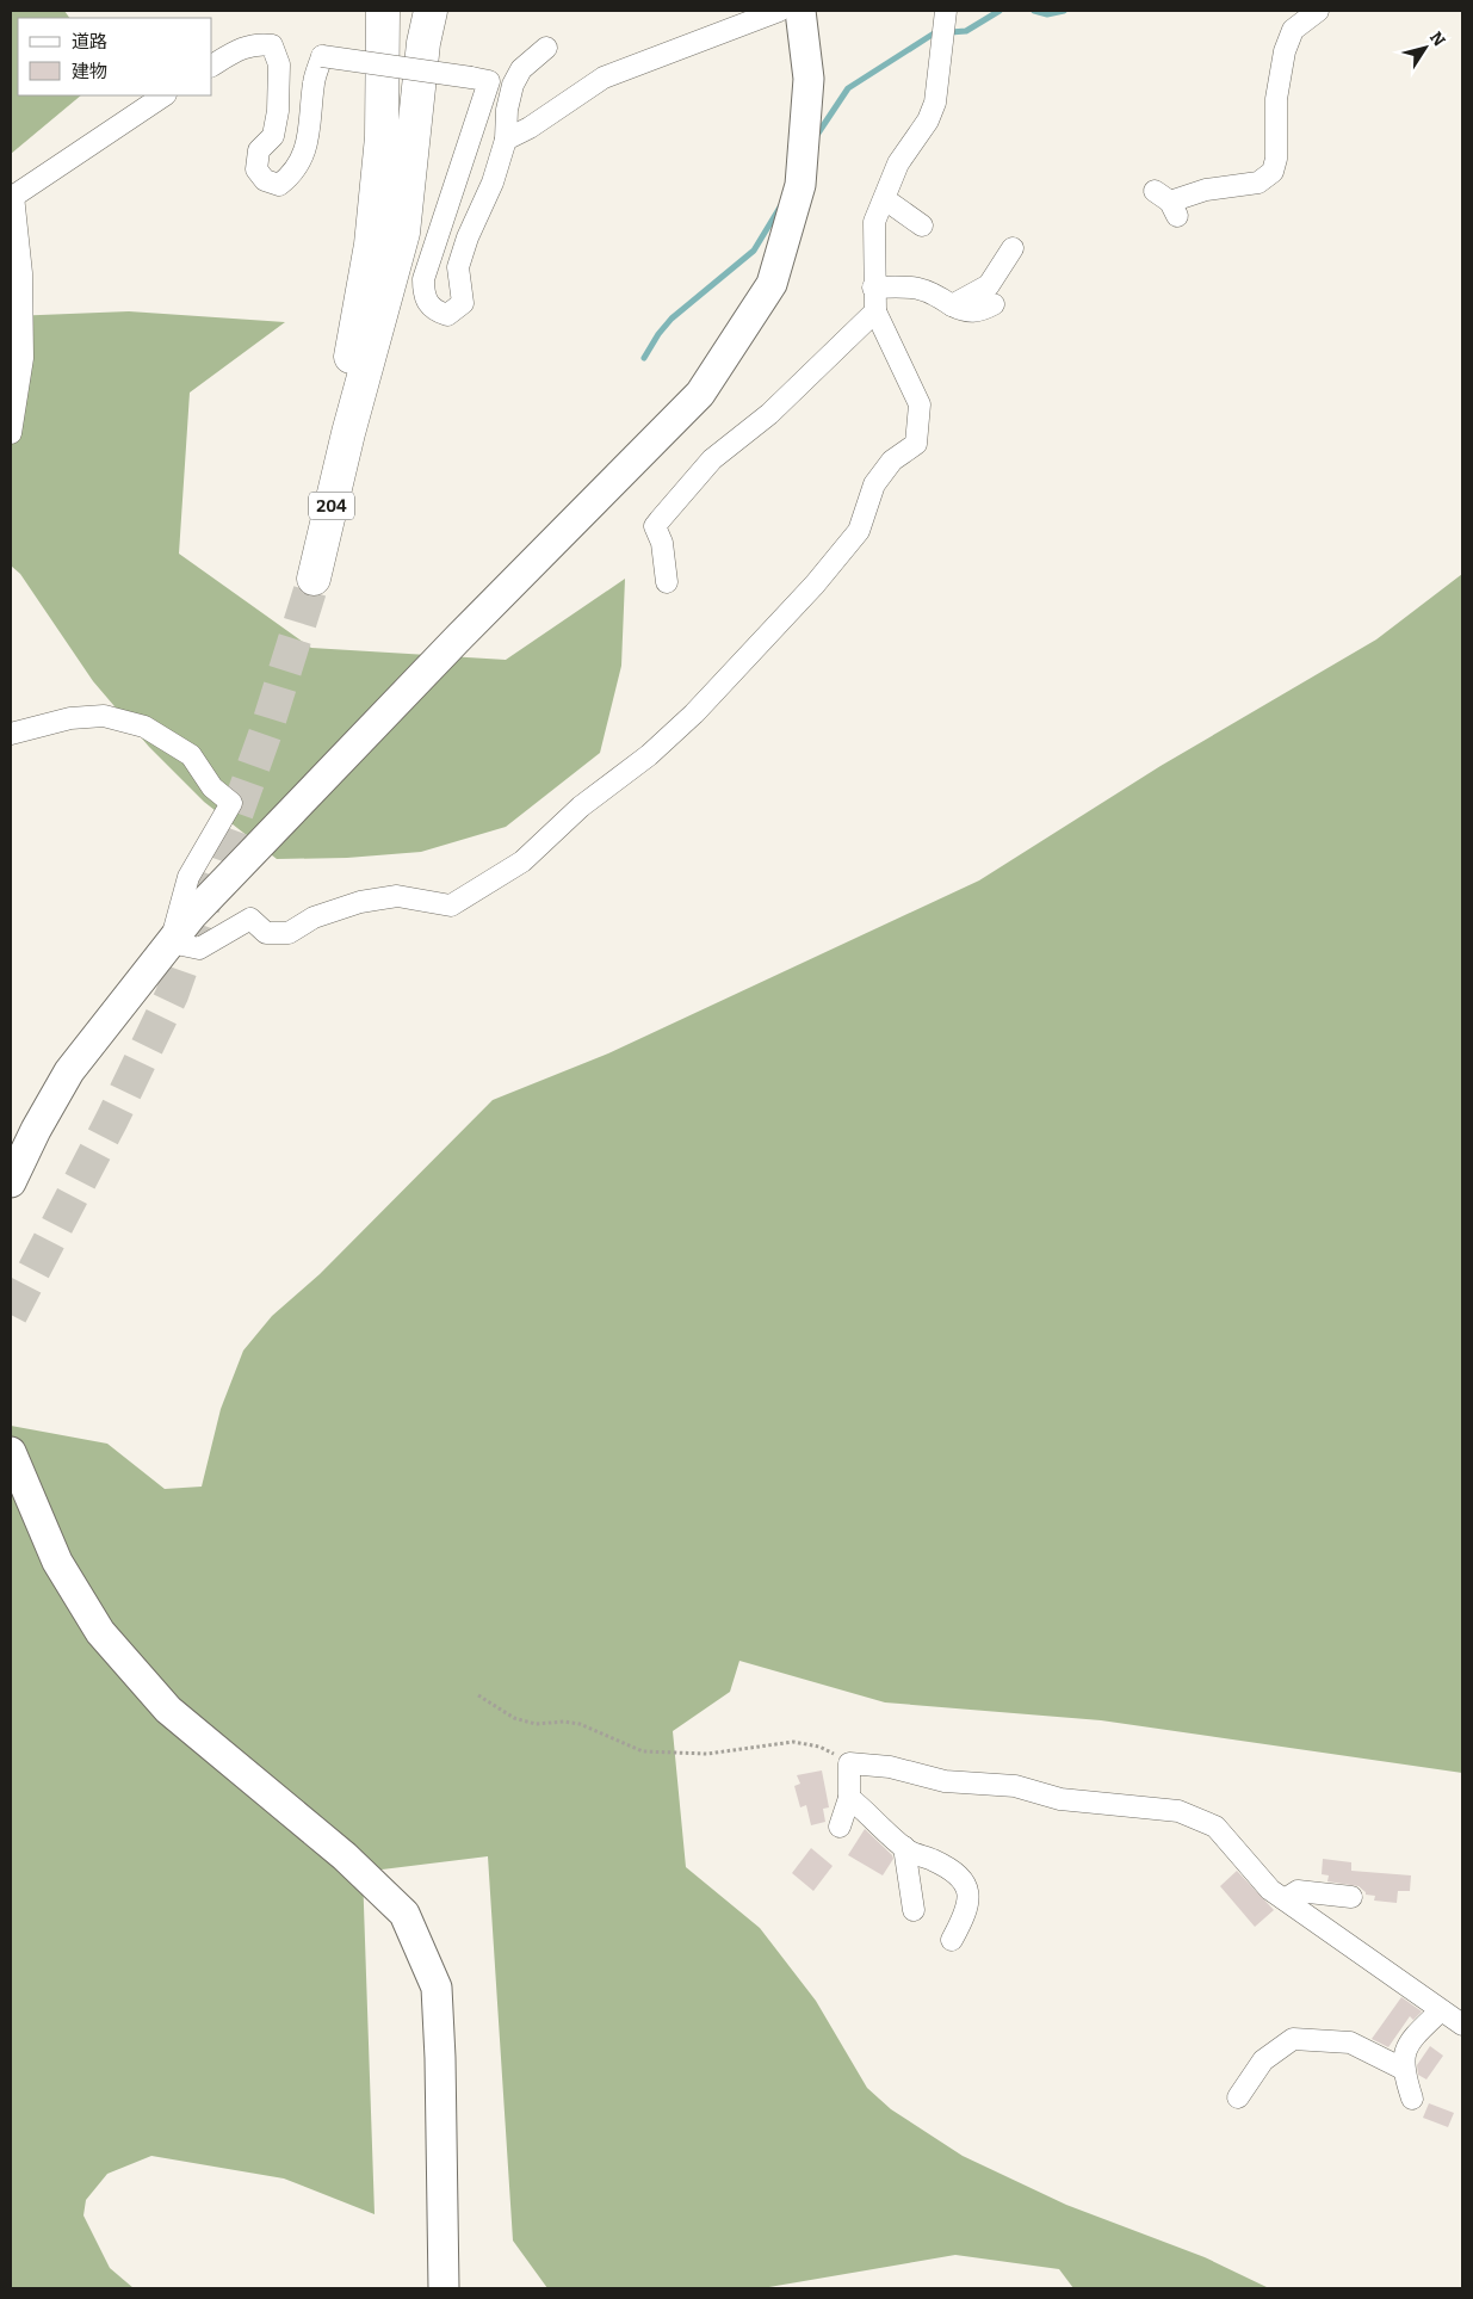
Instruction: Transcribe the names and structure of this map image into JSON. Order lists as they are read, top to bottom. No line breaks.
{"streets":{"highway":["204"]},"legend":["道路","建物"],"north":"top right"}
